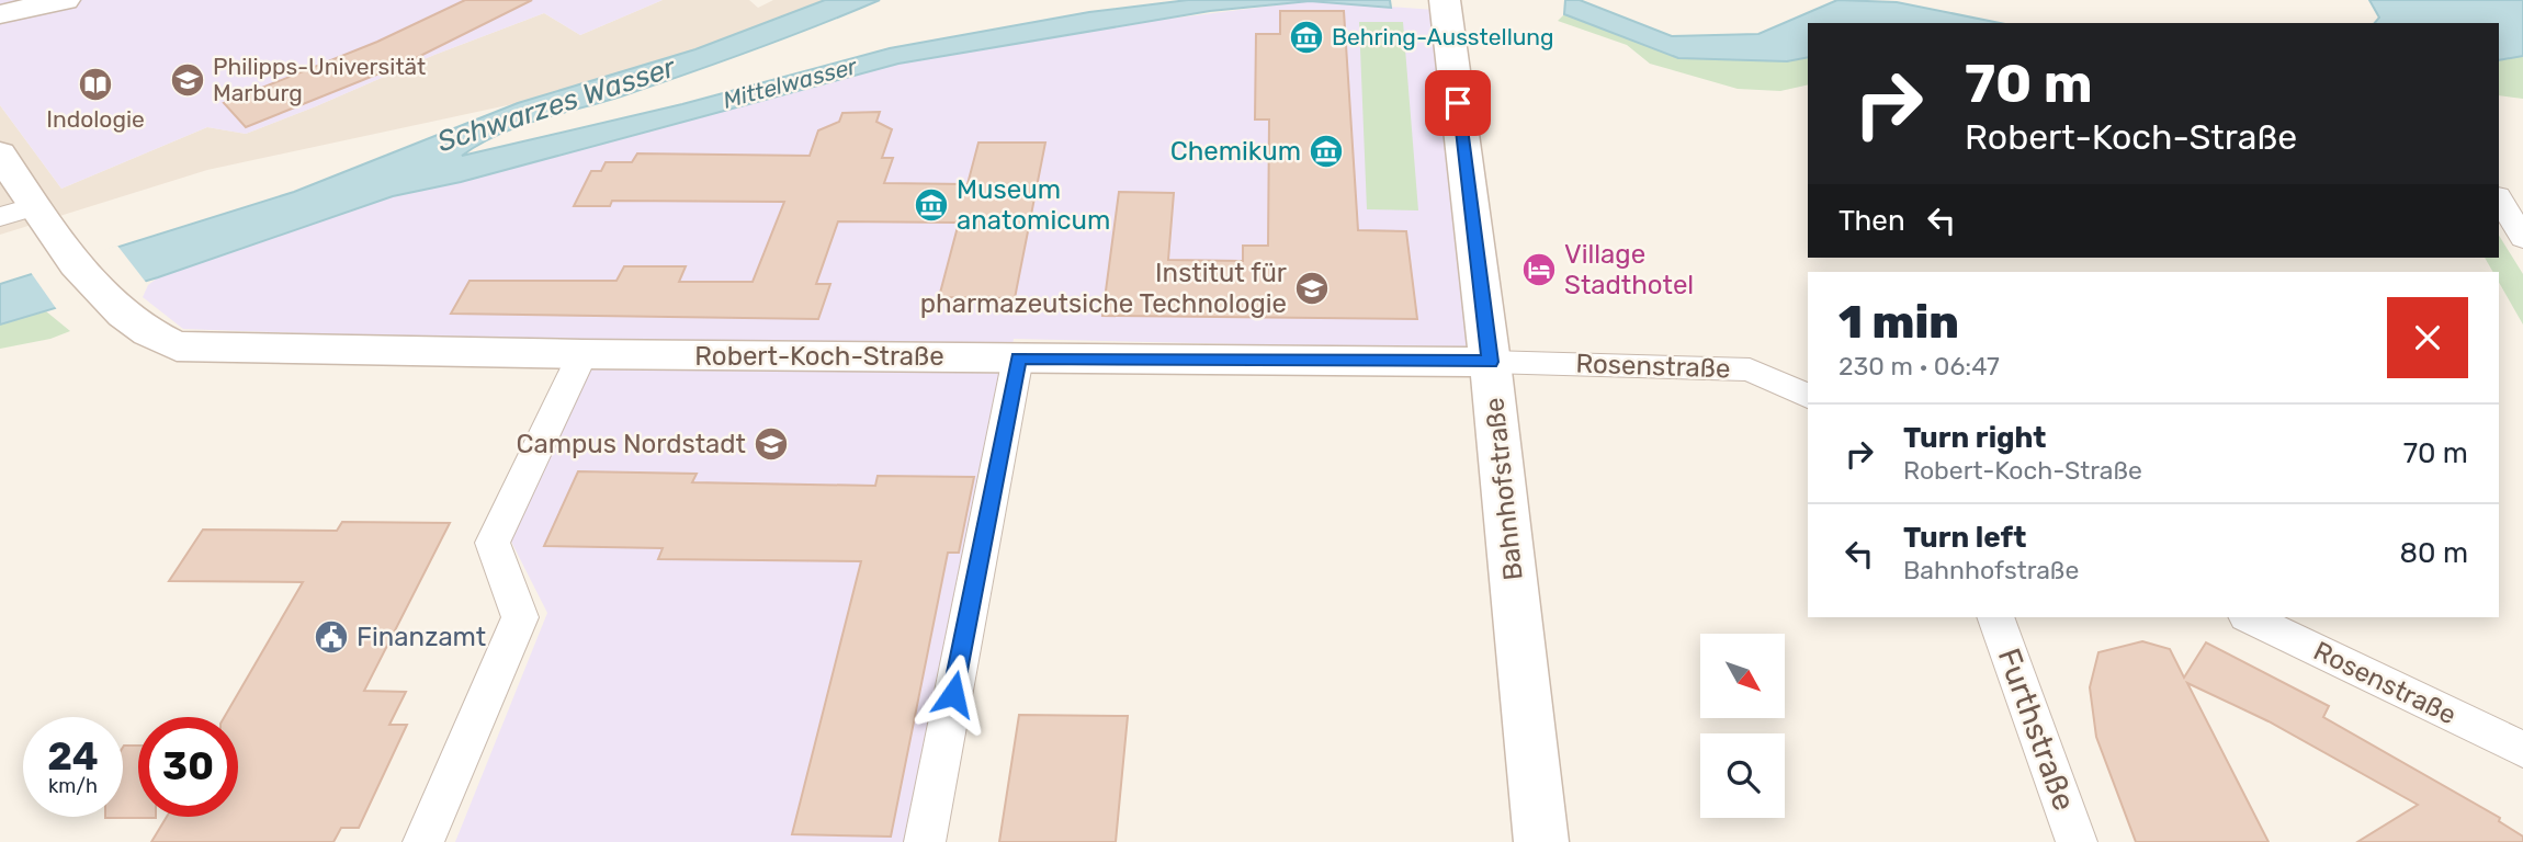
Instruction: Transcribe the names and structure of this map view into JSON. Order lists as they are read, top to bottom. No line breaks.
{"streets":{"main road":["Robert-Koch-Straße","Bahnhofstraße"],"street":["Rosenstraße","Furthstraße"]},"crossings":[["Robert-Koch-Straße","Rosenstraße"],["Robert-Koch-Straße","Bahnhofstraße"],["Rosenstraße","Bahnhofstraße"]],"water":["Mittelwasser","Schwarzes Wasser"],"places":{"museum":["Behring-Ausstellung","Chemikum","Museum anatomicum"],"school or university":["Philipps-Universität Marburg","Institut für pharmazeutsiche Technologie","Campus Nordstadt"],"library":["Indologie"],"hotel":["Village Stadthotel"],"public building":["Finanzamt"]},"north":"bottom right","page":{"turn":["70 m","Robert-Koch-Straße"],"then":"Then","heading":["1 min","230 m · 06:47"],"list":[{"name":"Turn right","note":"Robert-Koch-Straße","value":"70 m"},{"name":"Turn left","note":"Bahnhofstraße","value":"80 m"}],"speed":"24 km/h","limit":"30"}}
